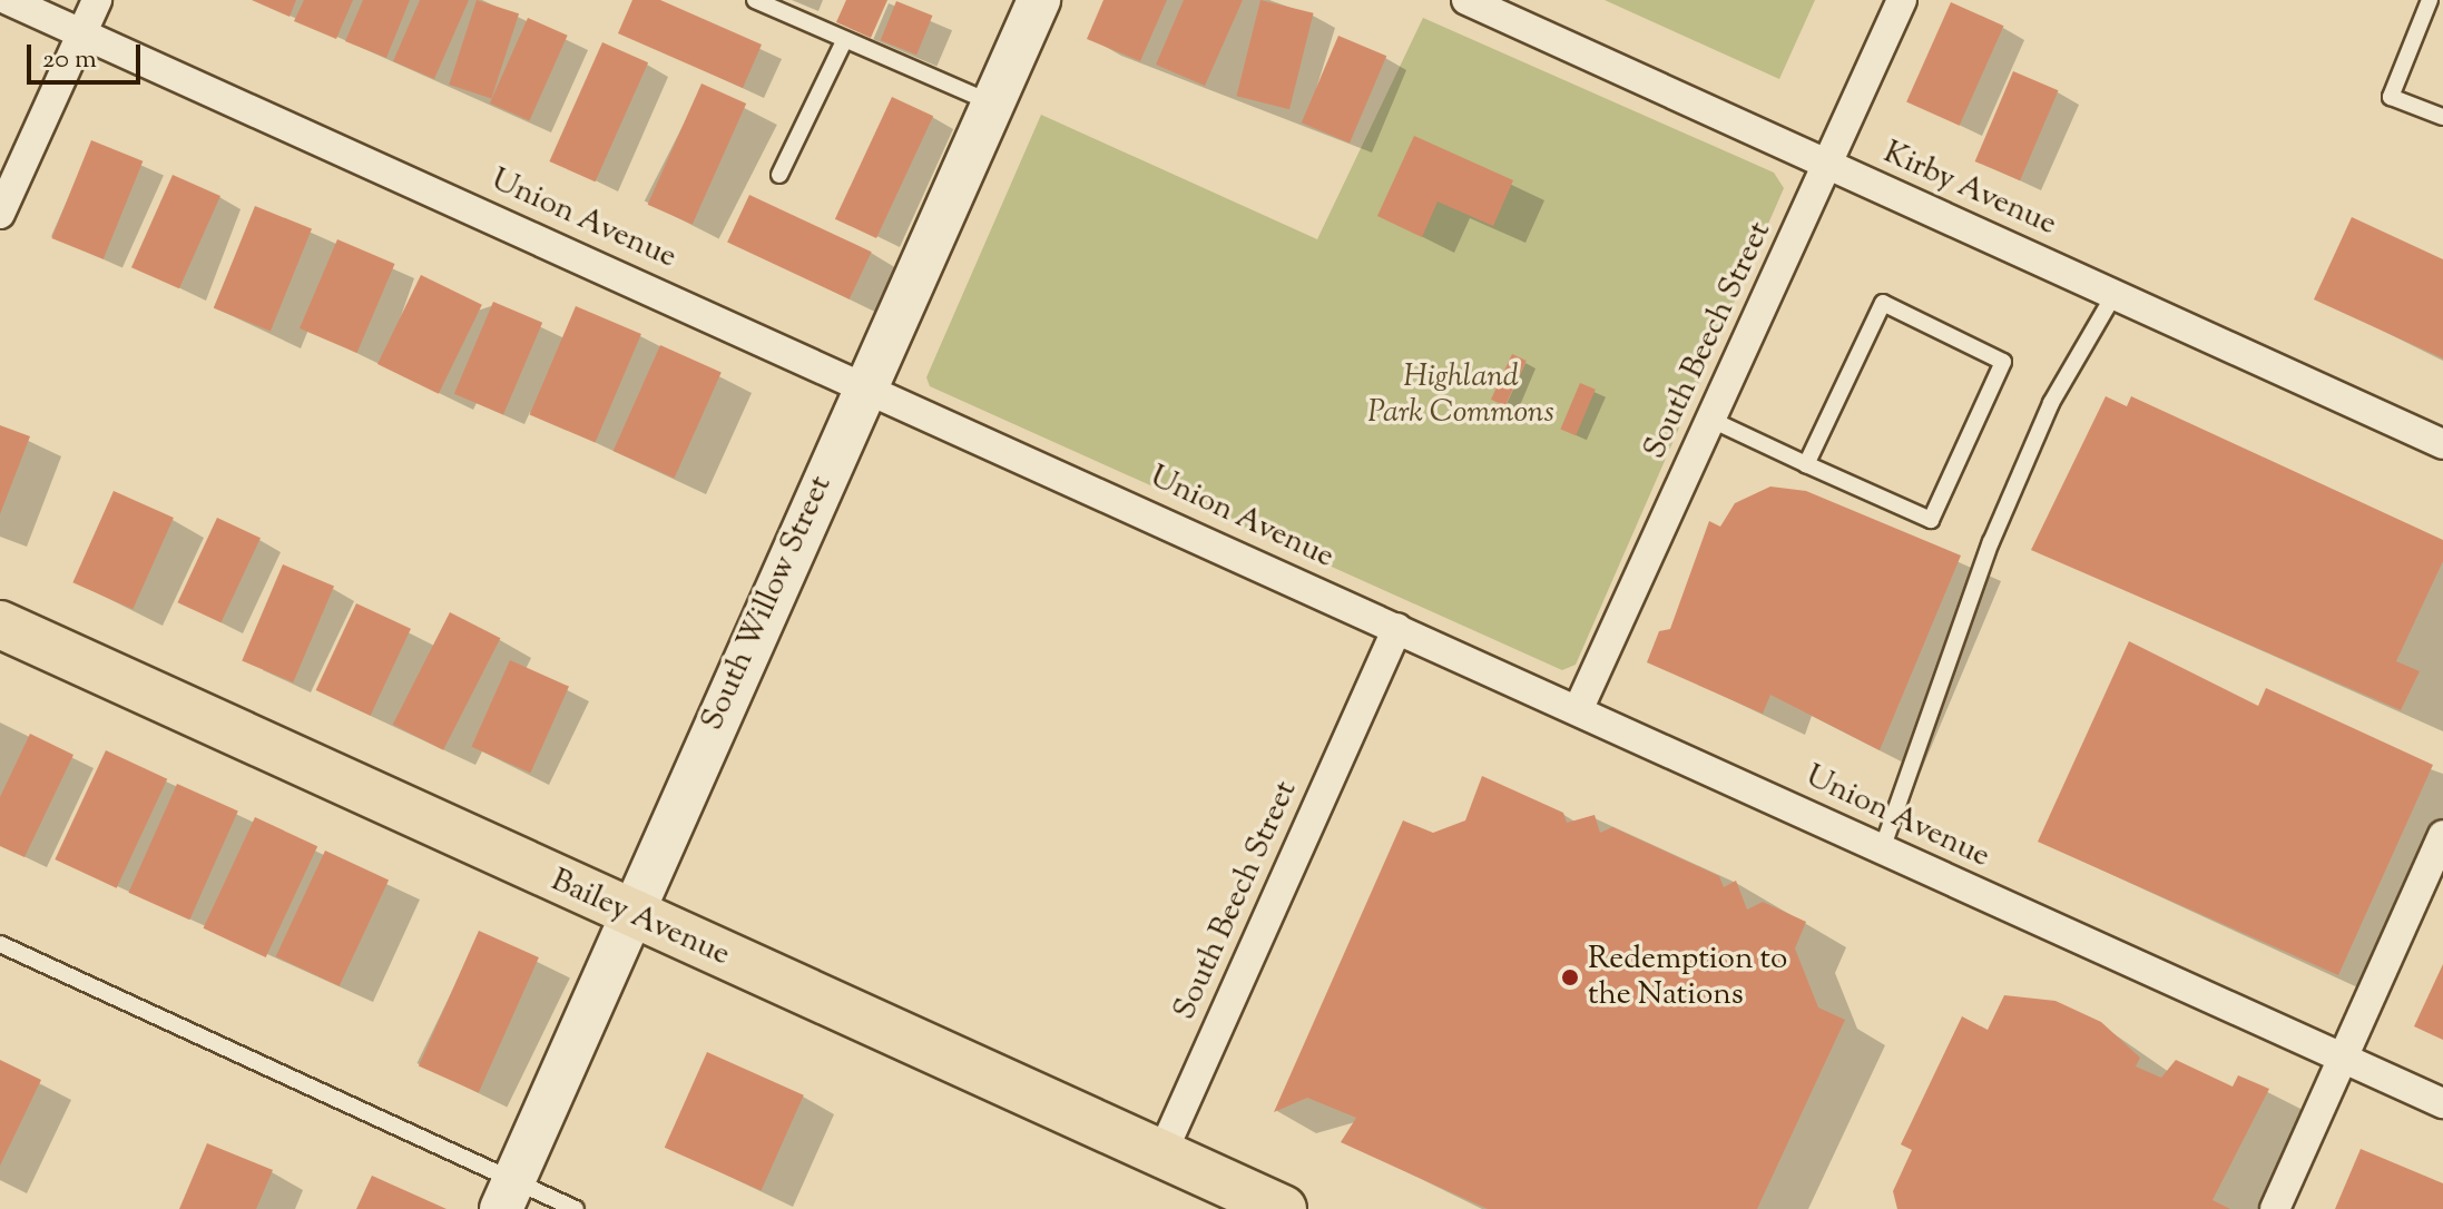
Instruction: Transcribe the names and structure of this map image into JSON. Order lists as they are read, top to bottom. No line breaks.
{"streets":{"main road":["South Willow Street","Bailey Avenue"],"street":["Kirby Avenue","Union Avenue","South Beech Street"]},"crossings":[["Kirby Avenue","South Beech Street"],["Union Avenue","South Beech Street"],["Union Avenue","South Willow Street"],["South Beech Street","Bailey Avenue"],["South Willow Street","Bailey Avenue"]],"parks":["Highland Park Commons"],"places":["Redemption to the Nations"],"scale_bar":"20 m"}
